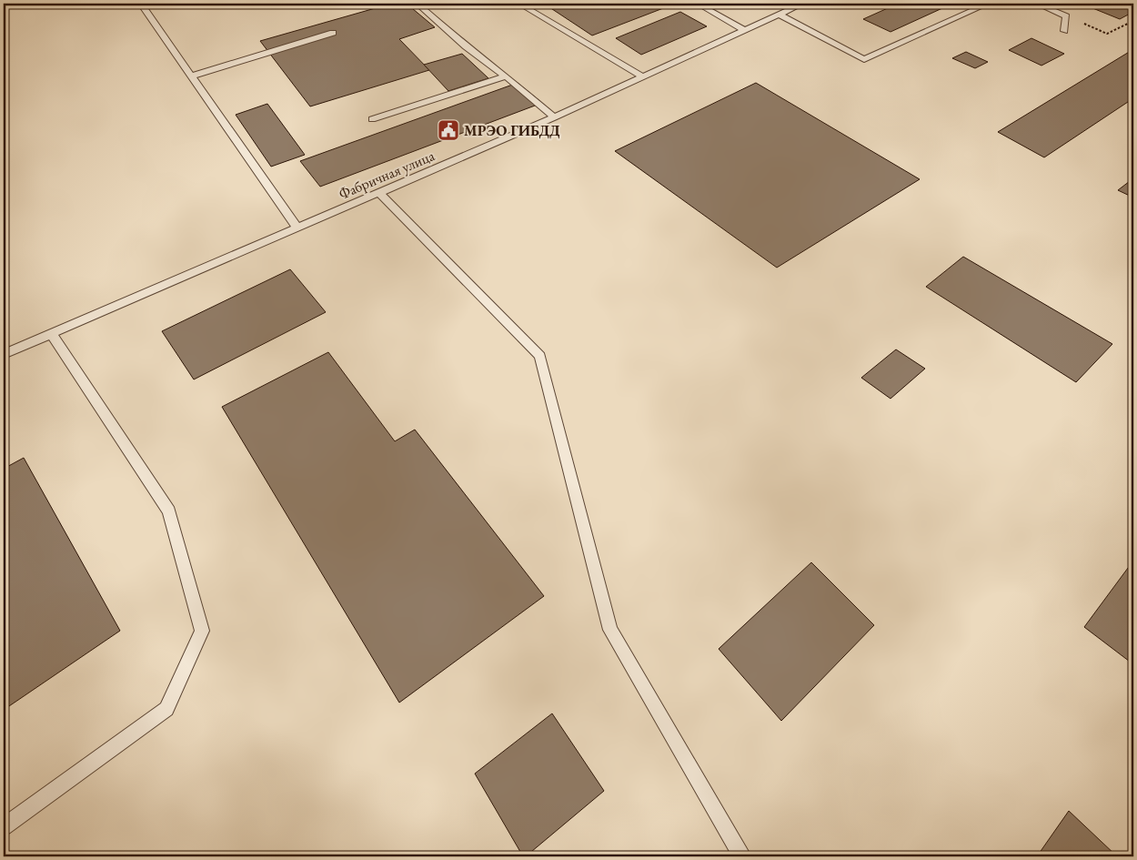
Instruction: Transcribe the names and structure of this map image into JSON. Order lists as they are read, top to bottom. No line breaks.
{"streets":{"lane":["Фабричная улица"]},"places":{"public building":["МРЭО ГИБДД"]}}
